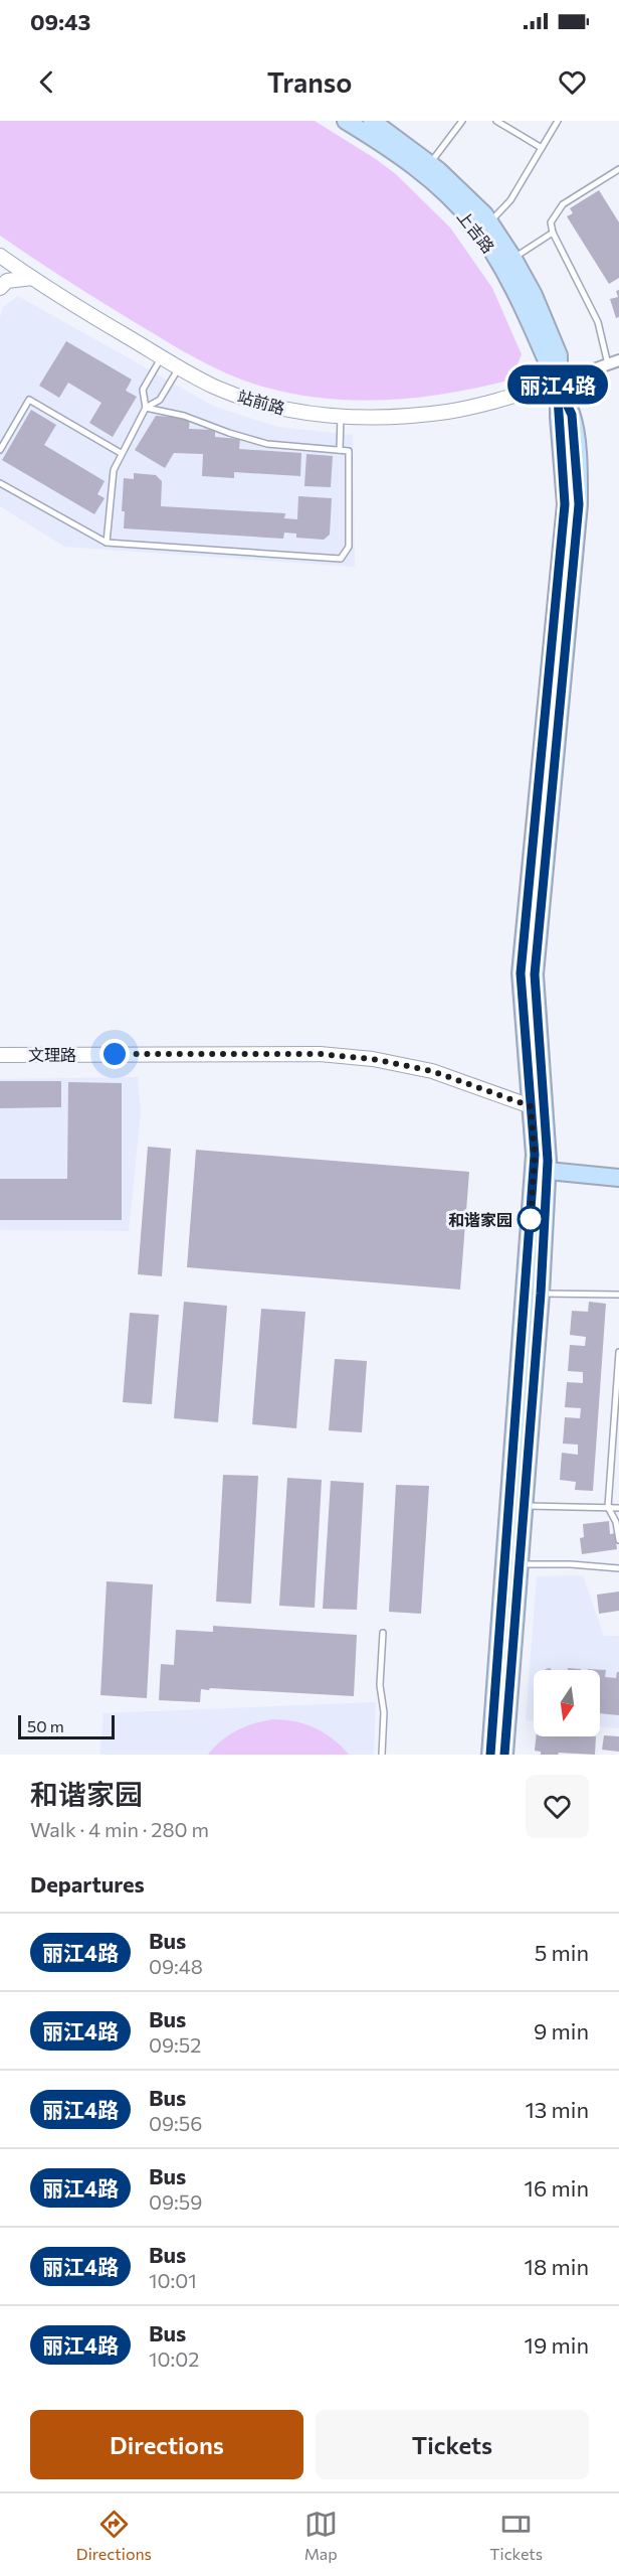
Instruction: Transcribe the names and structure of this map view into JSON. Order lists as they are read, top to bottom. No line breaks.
{"streets":{"main road":["上吉路"],"street":["站前路","文理路"]},"crossings":[["上吉路","站前路"],["上吉路","文理路"]],"places":["和谐家园"],"lines":["bus line 丽江4路"],"scale_bar":"50 m","north":"bottom","page":{"status":"09:43","header":"Transo","on_map":"丽江4路","scale":"50 m","heading":[["和谐家园","Walk · 4 min · 280 m"],"Departures"],"list":[{"mark":"丽江4路","name":"Bus","note":"09:48","value":"5 min"},{"mark":"丽江4路","name":"Bus","note":"09:52","value":"9 min"},{"mark":"丽江4路","name":"Bus","note":"09:56","value":"13 min"},{"mark":"丽江4路","name":"Bus","note":"09:59","value":"16 min"},{"mark":"丽江4路","name":"Bus","note":"10:01","value":"18 min"},{"mark":"丽江4路","name":"Bus","note":"10:02","value":"19 min"}],"buttons":["Directions","Tickets"],"tabs":["Directions","Map","Tickets"]}}
